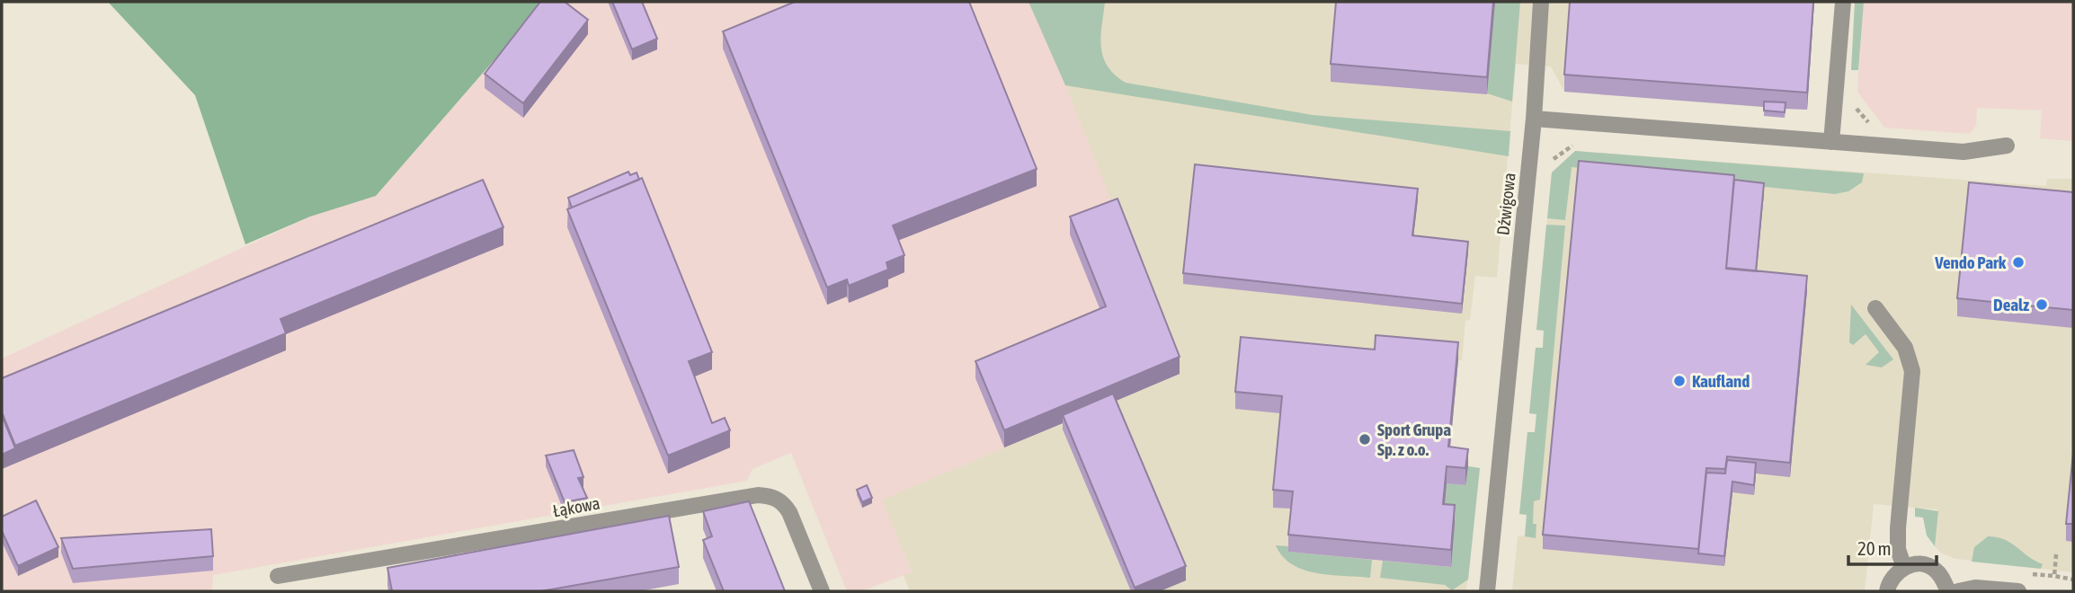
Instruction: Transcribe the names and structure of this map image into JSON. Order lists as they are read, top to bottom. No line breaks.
{"streets":{"street":["Dźwigowa","Łąkowa"]},"places":["Vendo Park","Dealz","Kaufland","Sport Grupa Sp. z o.o."],"scale_bar":"20 m"}
